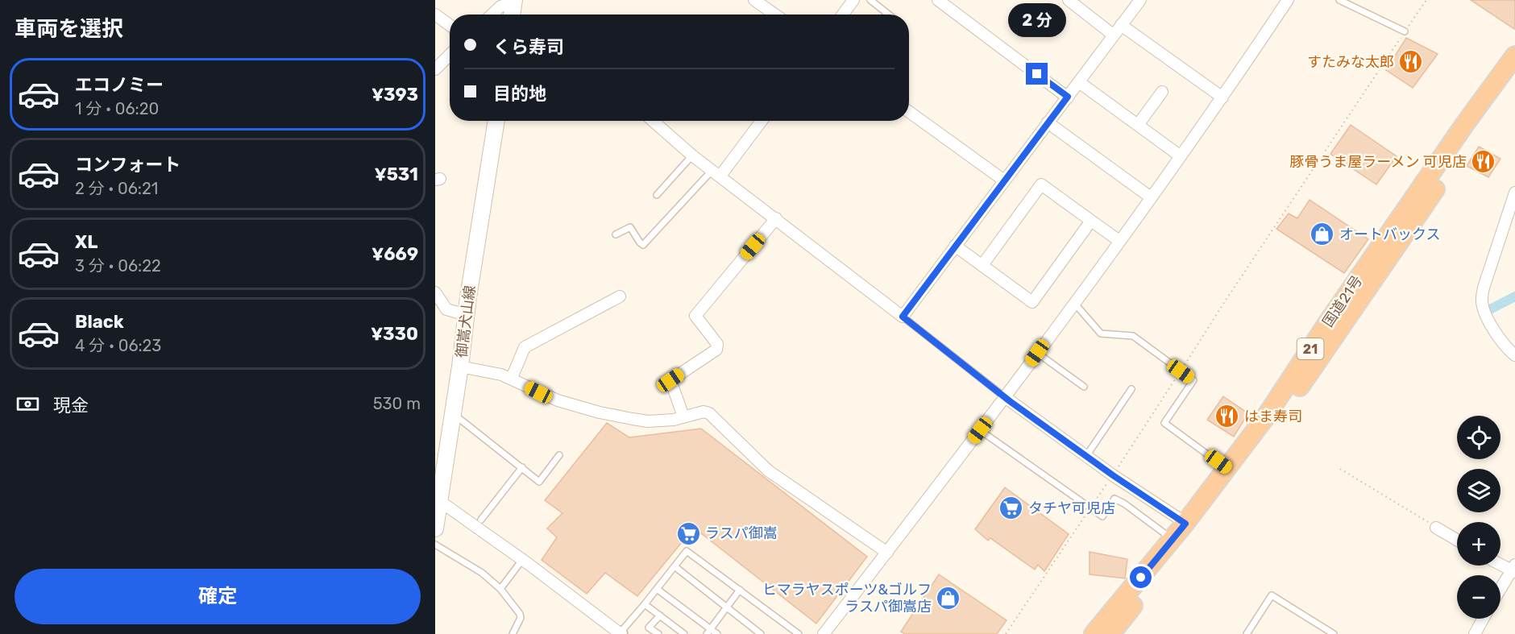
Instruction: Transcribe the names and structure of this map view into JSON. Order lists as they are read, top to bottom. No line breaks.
{"streets":{"highway":["国道21号","21"],"main road":["御嵩犬山線"]},"places":{"restaurant":["すたみな太郎","豚骨うま屋ラーメン 可児店","はま寿司"],"shop":["オートバックス","ヒマラヤスポーツ&ゴルフ ラスパ御嵩店"],"supermarket":["タチヤ可児店","ラスパ御嵩"]},"page":{"heading":"車両を選択","bubble":"2 分","banner":["くら寿司","目的地"],"list":[{"name":"エコノミー","note":"1 分 · 06:20","value":"¥393"},{"name":"コンフォート","note":"2 分 · 06:21","value":"¥531"},{"name":"XL","note":"3 分 · 06:22","value":"¥669"},{"name":"Black","note":"4 分 · 06:23","value":"¥330"}],"pay":["現金","530 m"],"map_buttons":["+","−"],"buttons":"確定"}}
